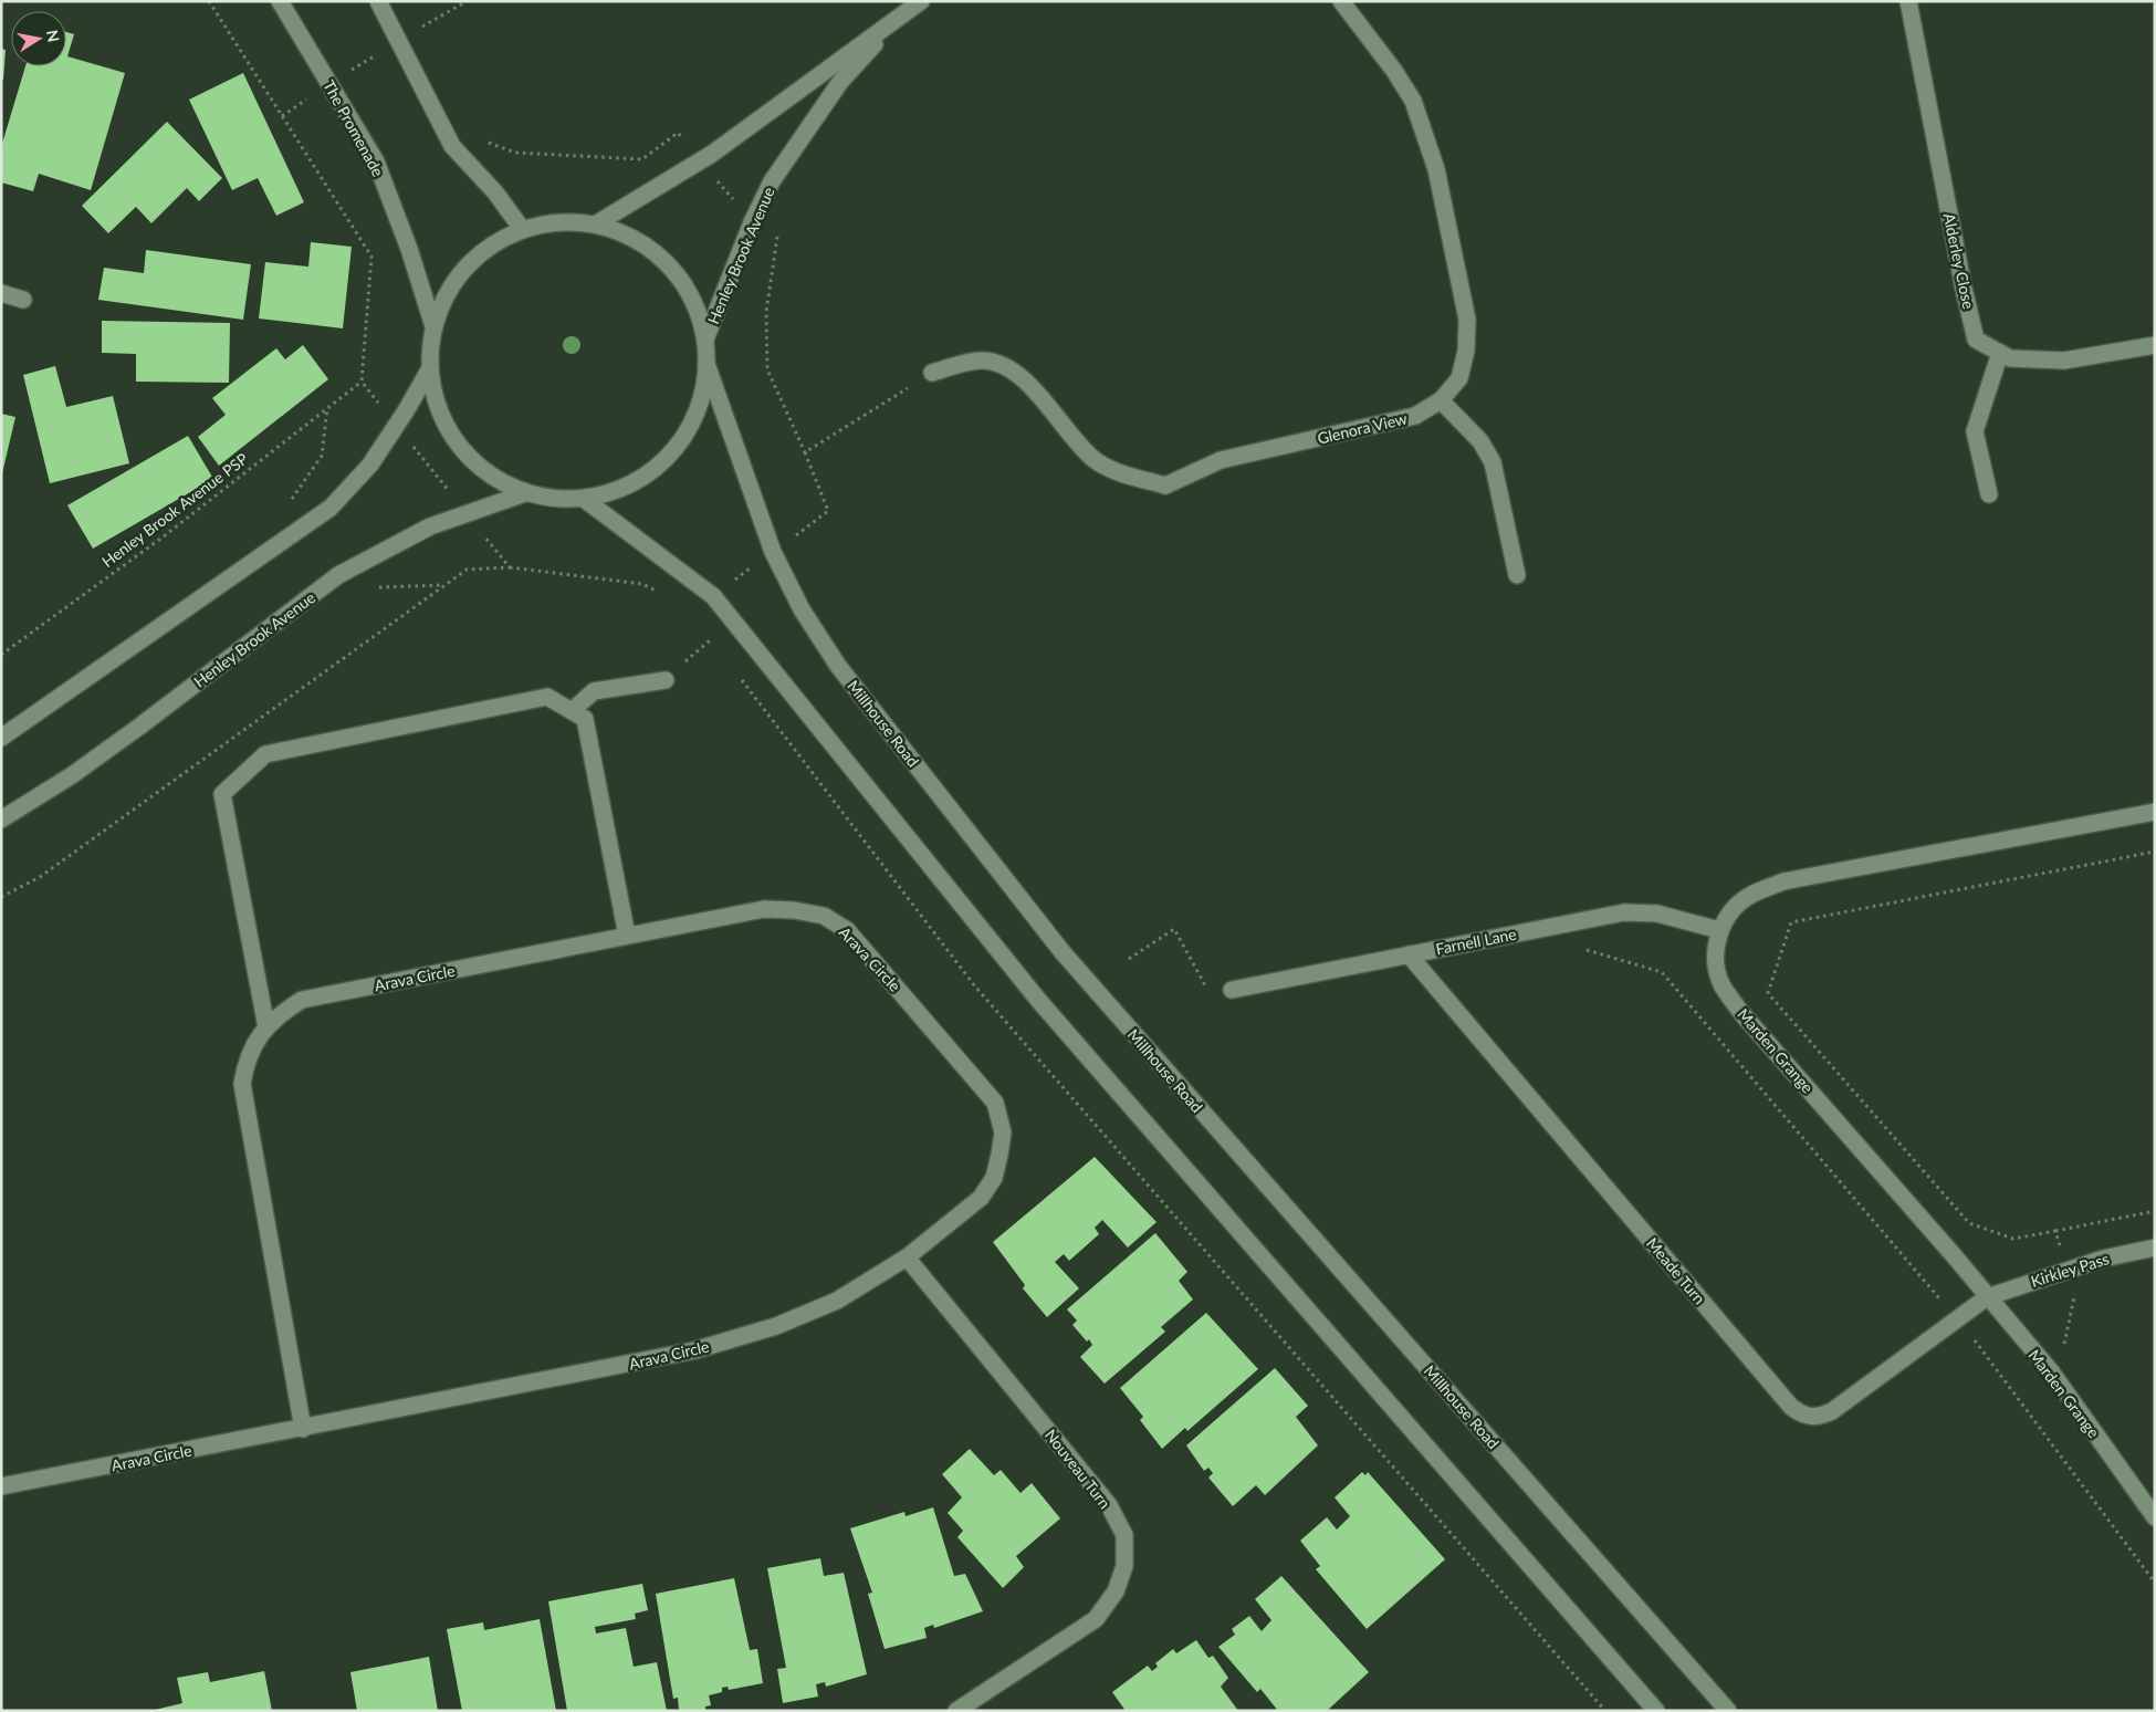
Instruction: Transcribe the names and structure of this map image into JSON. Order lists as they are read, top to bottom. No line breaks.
{"streets":{"street":["The Promenade","Henley Brook Avenue","Alderley Close","Glenora View","Millhouse Road","Farnell Lane","Arava Circle","Marden Grange","Kirkley Pass","Meade Turn","Nouveau Turn"],"path":["Henley Brook Avenue PSP"]},"crossings":[["Farnell Lane","Marden Grange"],["Farnell Lane","Meade Turn"],["Arava Circle","Nouveau Turn"],["Marden Grange","Kirkley Pass"],["Marden Grange","Meade Turn"],["Kirkley Pass","Meade Turn"]],"north":"right"}
